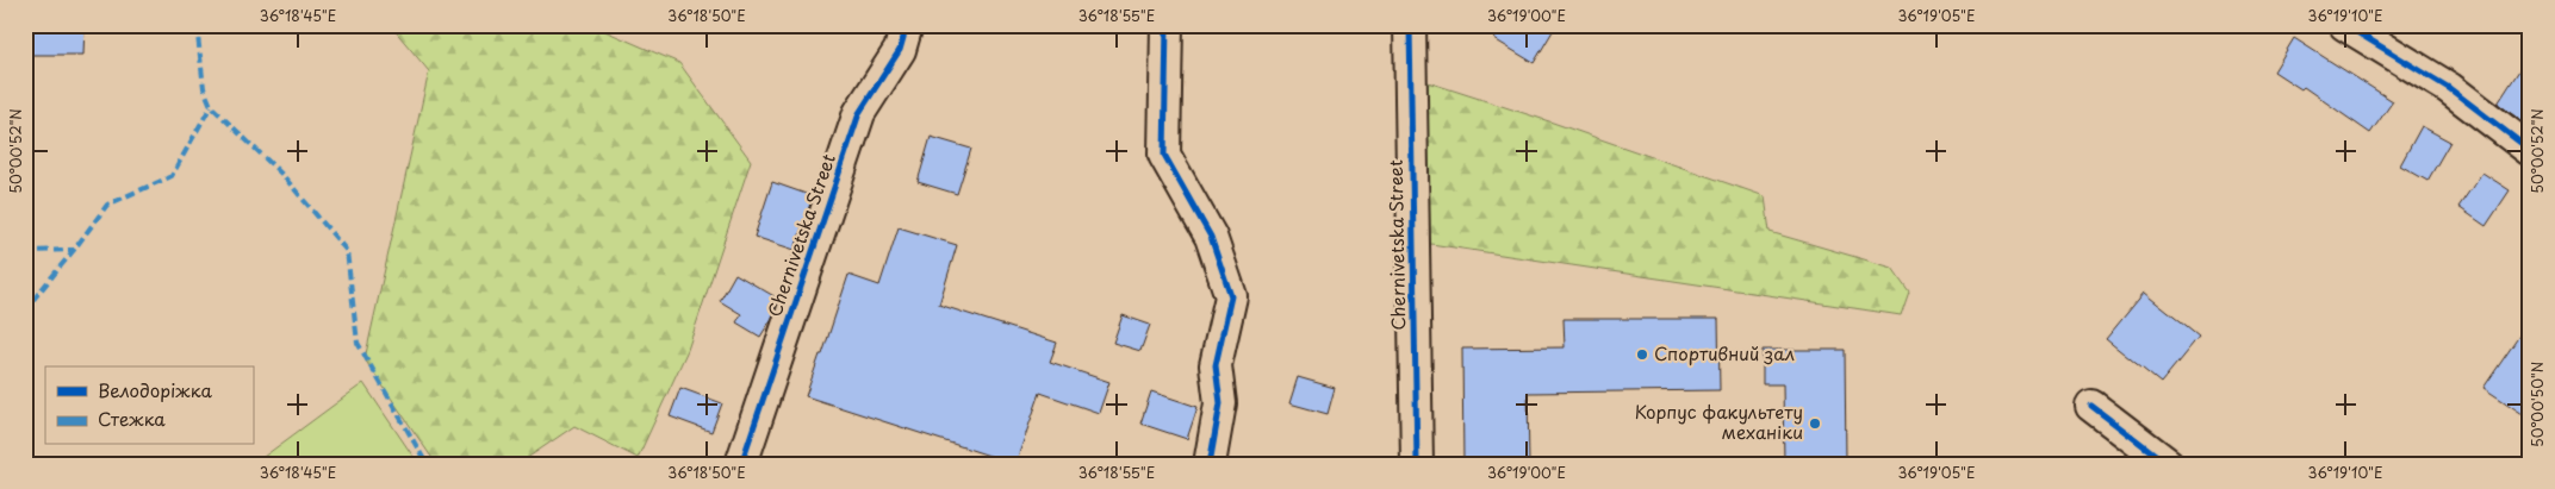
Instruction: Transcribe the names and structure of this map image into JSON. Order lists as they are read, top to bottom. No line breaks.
{"streets":{"street":["Chernivetska Street"]},"places":["Спортивний зал","Корпус факультету механіки"],"legend":["Велодоріжка","Стежка"],"coordinates":["36°18'45\"E","36°18'50\"E","36°18'55\"E","36°19'00\"E","36°19'05\"E","36°19'10\"E","50°00'52\"N","50°00'50\"N"]}
